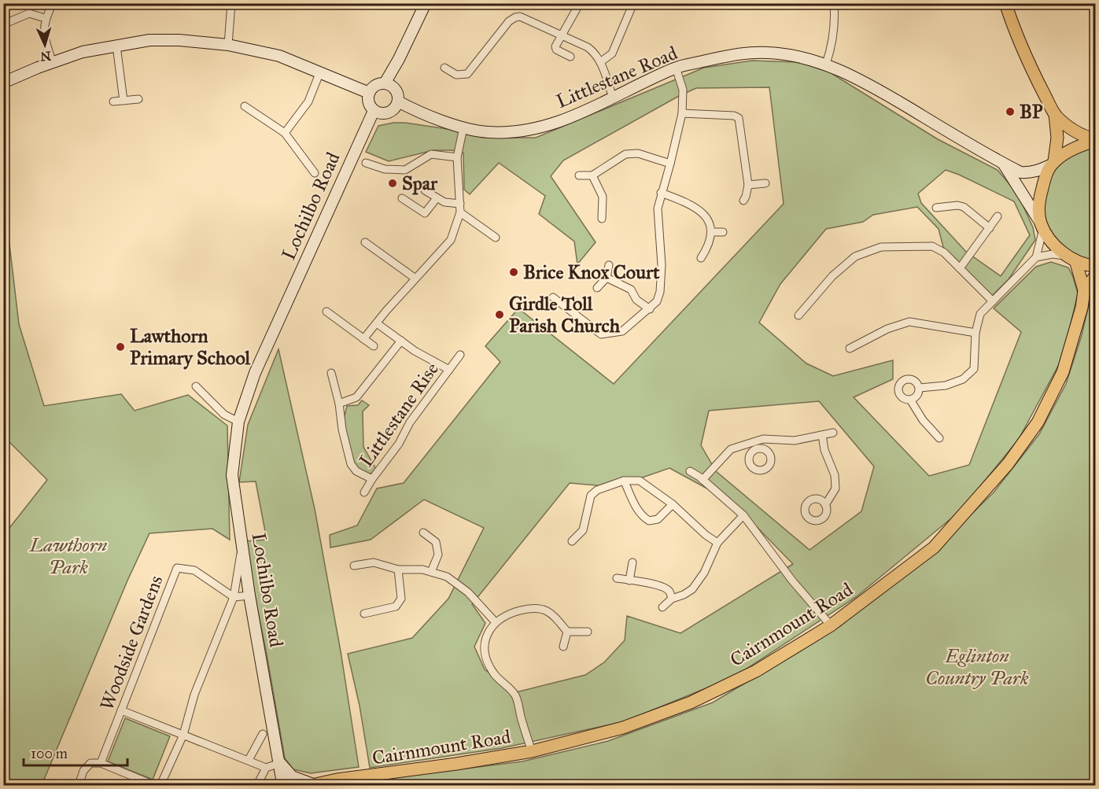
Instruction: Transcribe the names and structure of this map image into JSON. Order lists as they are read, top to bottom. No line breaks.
{"streets":{"main road":["Cairnmount Road"],"street":["Littlestane Road","Lochilbo Road","Littlestane Rise","Woodside Gardens"]},"crossings":[["Littlestane Road","Lochilbo Road"]],"parks":["Lawthorn Park","Eglinton Country Park"],"places":["BP","Spar","Brice Knox Court","Girdle Toll Parish Church","Lawthorn Primary School"],"scale_bar":"100 m","north":"bottom"}
